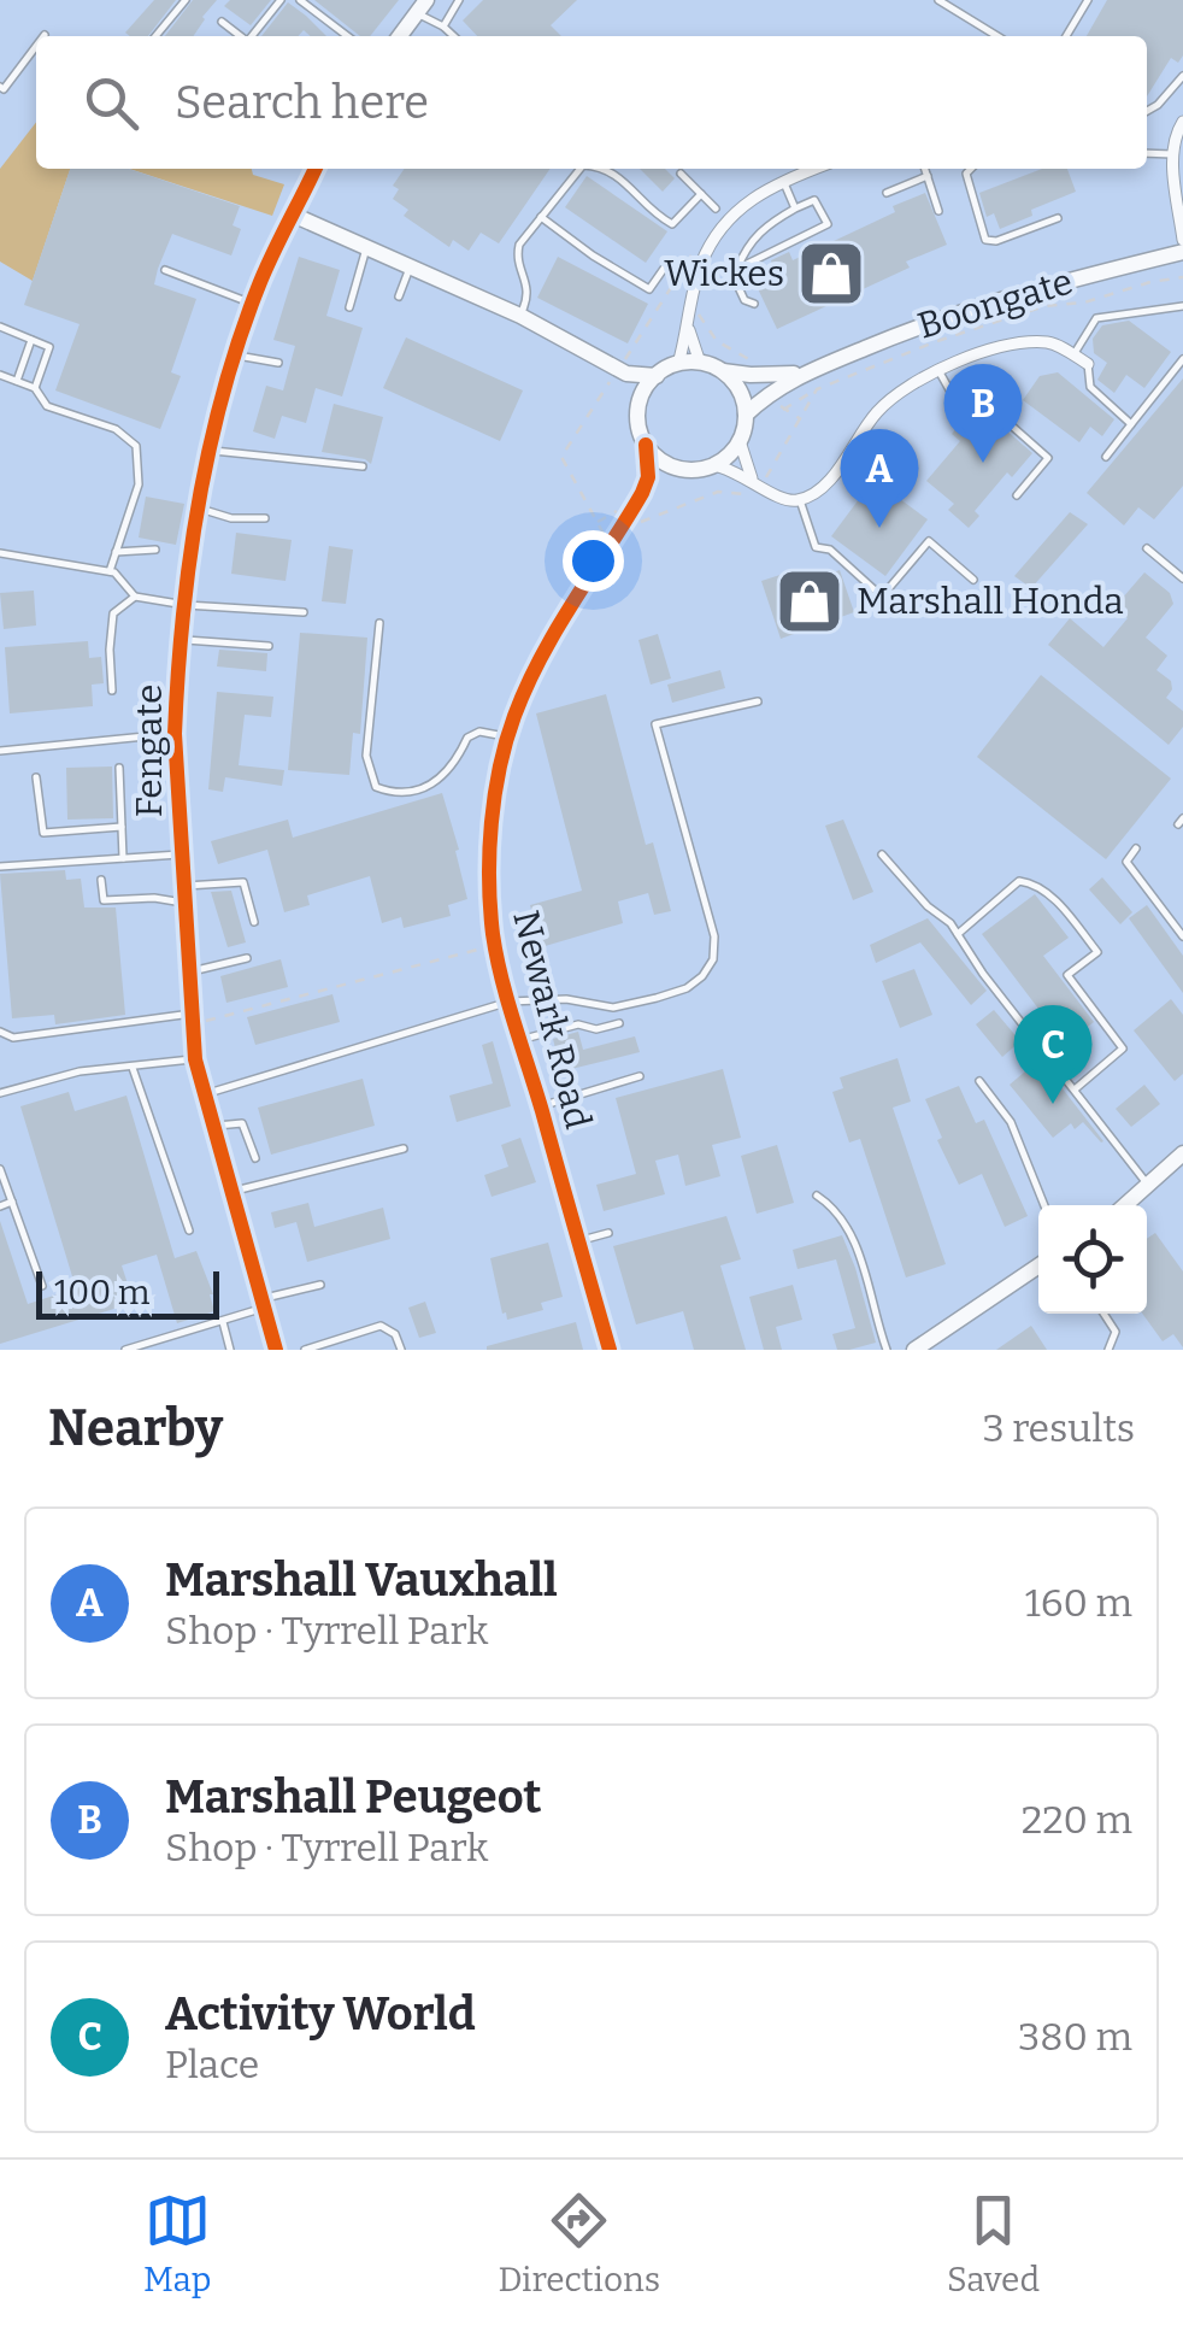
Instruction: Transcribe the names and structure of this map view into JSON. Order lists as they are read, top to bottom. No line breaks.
{"streets":{"street":["Boongate","Fengate","Newark Road"]},"crossings":[["Boongate","Newark Road"]],"places":{"shop":["Wickes","Marshall Honda"]},"scale_bar":"100 m","page":{"search":"Search here","pins":["B","A","C"],"scale":"100 m","heading":["Nearby","3 results"],"list":[{"mark":"A","name":"Marshall Vauxhall","note":"Shop · Tyrrell Park","value":"160 m"},{"mark":"B","name":"Marshall Peugeot","note":"Shop · Tyrrell Park","value":"220 m"},{"mark":"C","name":"Activity World","note":"Place","value":"380 m"}],"nav":["Map","Directions","Saved"]}}
